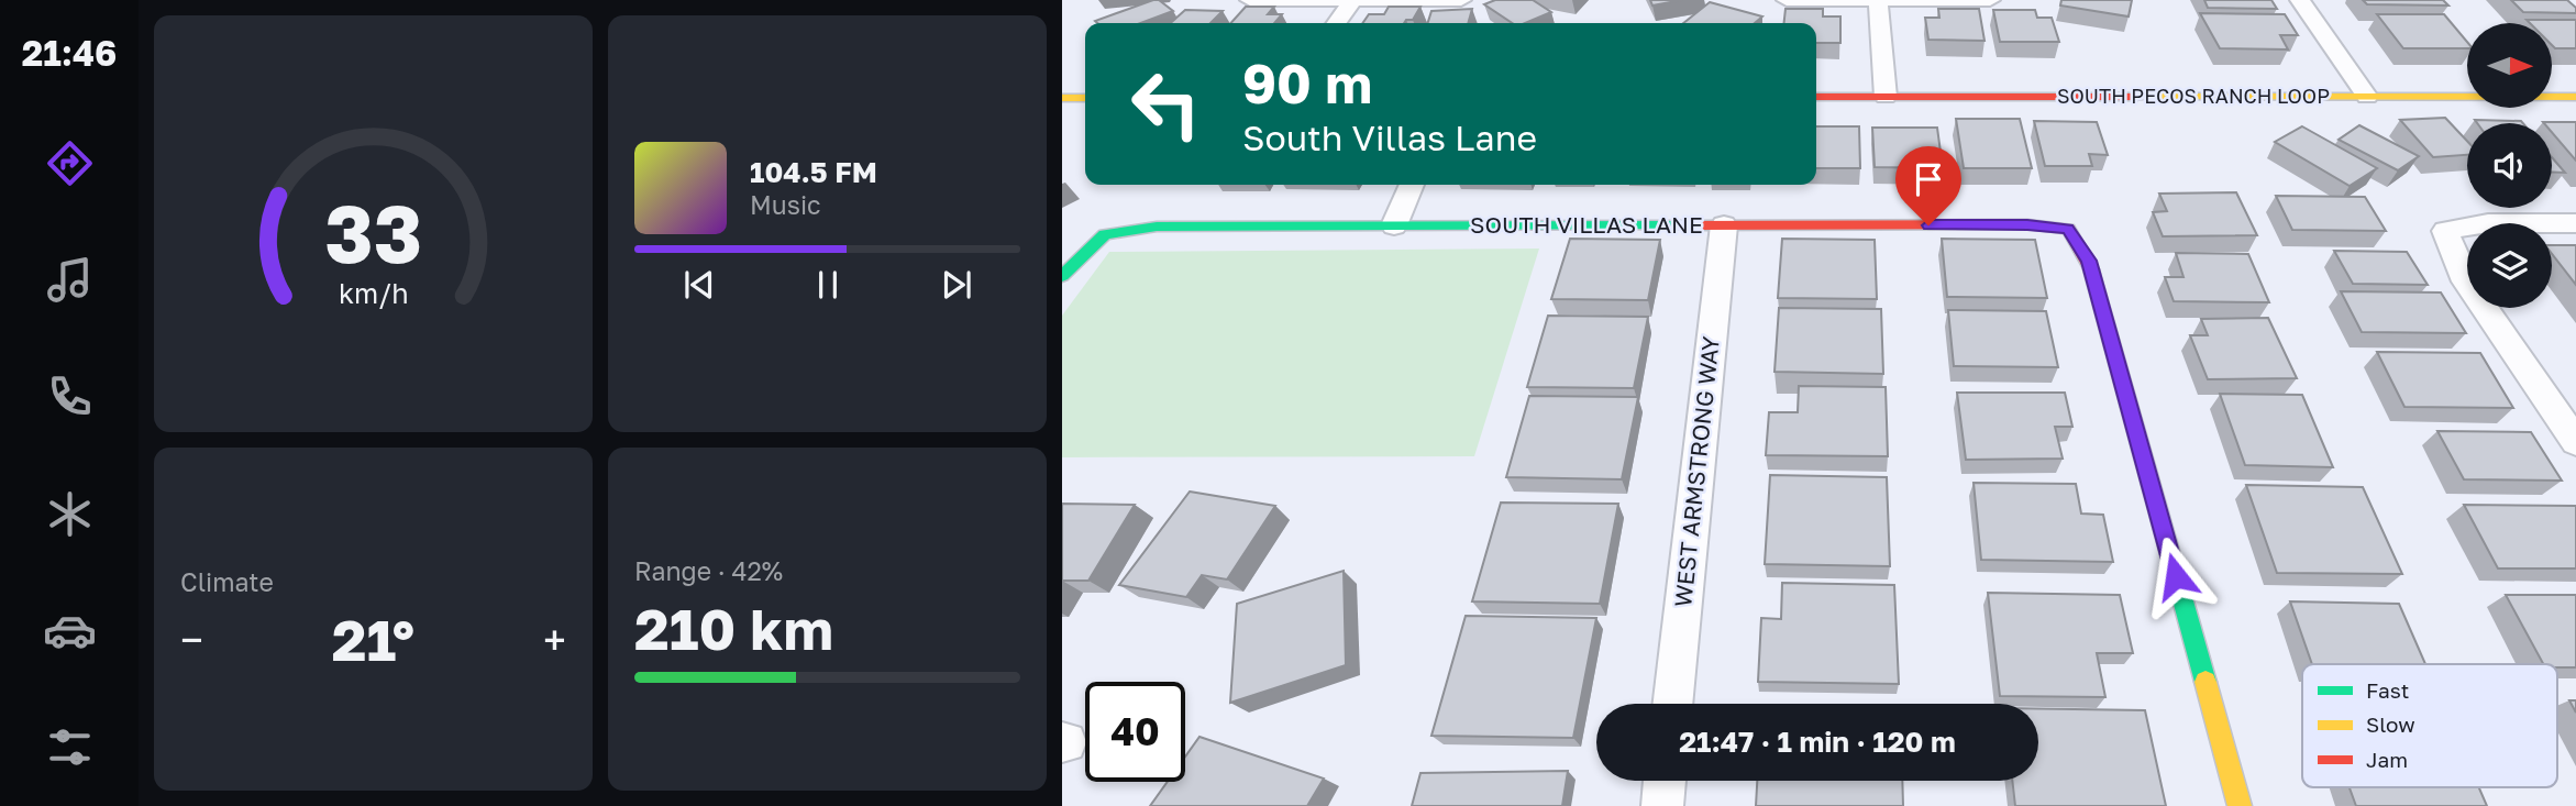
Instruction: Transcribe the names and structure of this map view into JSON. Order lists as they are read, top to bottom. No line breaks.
{"streets":{"street":["SOUTH PECOS RANCH LOOP","SOUTH VILLAS LANE","WEST ARMSTRONG WAY"]},"crossings":[["SOUTH VILLAS LANE","WEST ARMSTRONG WAY"]],"legend":["Fast","Slow","Jam"],"north":"right","page":{"tabs":"21:46","turn":["90 m","South Villas Lane"],"song":["104.5 FM","Music"],"tile":["Climate",["Range · 42%","210 km"]],"heat":["−","21°","+"],"limit":"40","trip":"21:47 · 1 min · 120 m","gauge":["33","km/h"]}}
